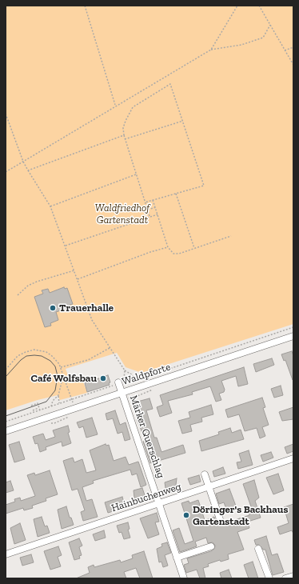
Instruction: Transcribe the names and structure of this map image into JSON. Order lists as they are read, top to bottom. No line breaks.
{"streets":{"street":["Waldpforte","Märker Querschlag","Hainbuchenweg"]},"crossings":[["Waldpforte","Märker Querschlag"],["Märker Querschlag","Hainbuchenweg"]],"parks":["Waldfriedhof Gartenstadt"],"places":["Trauerhalle","Café Wolfsbau","Döringer's Backhaus Gartenstadt"]}
